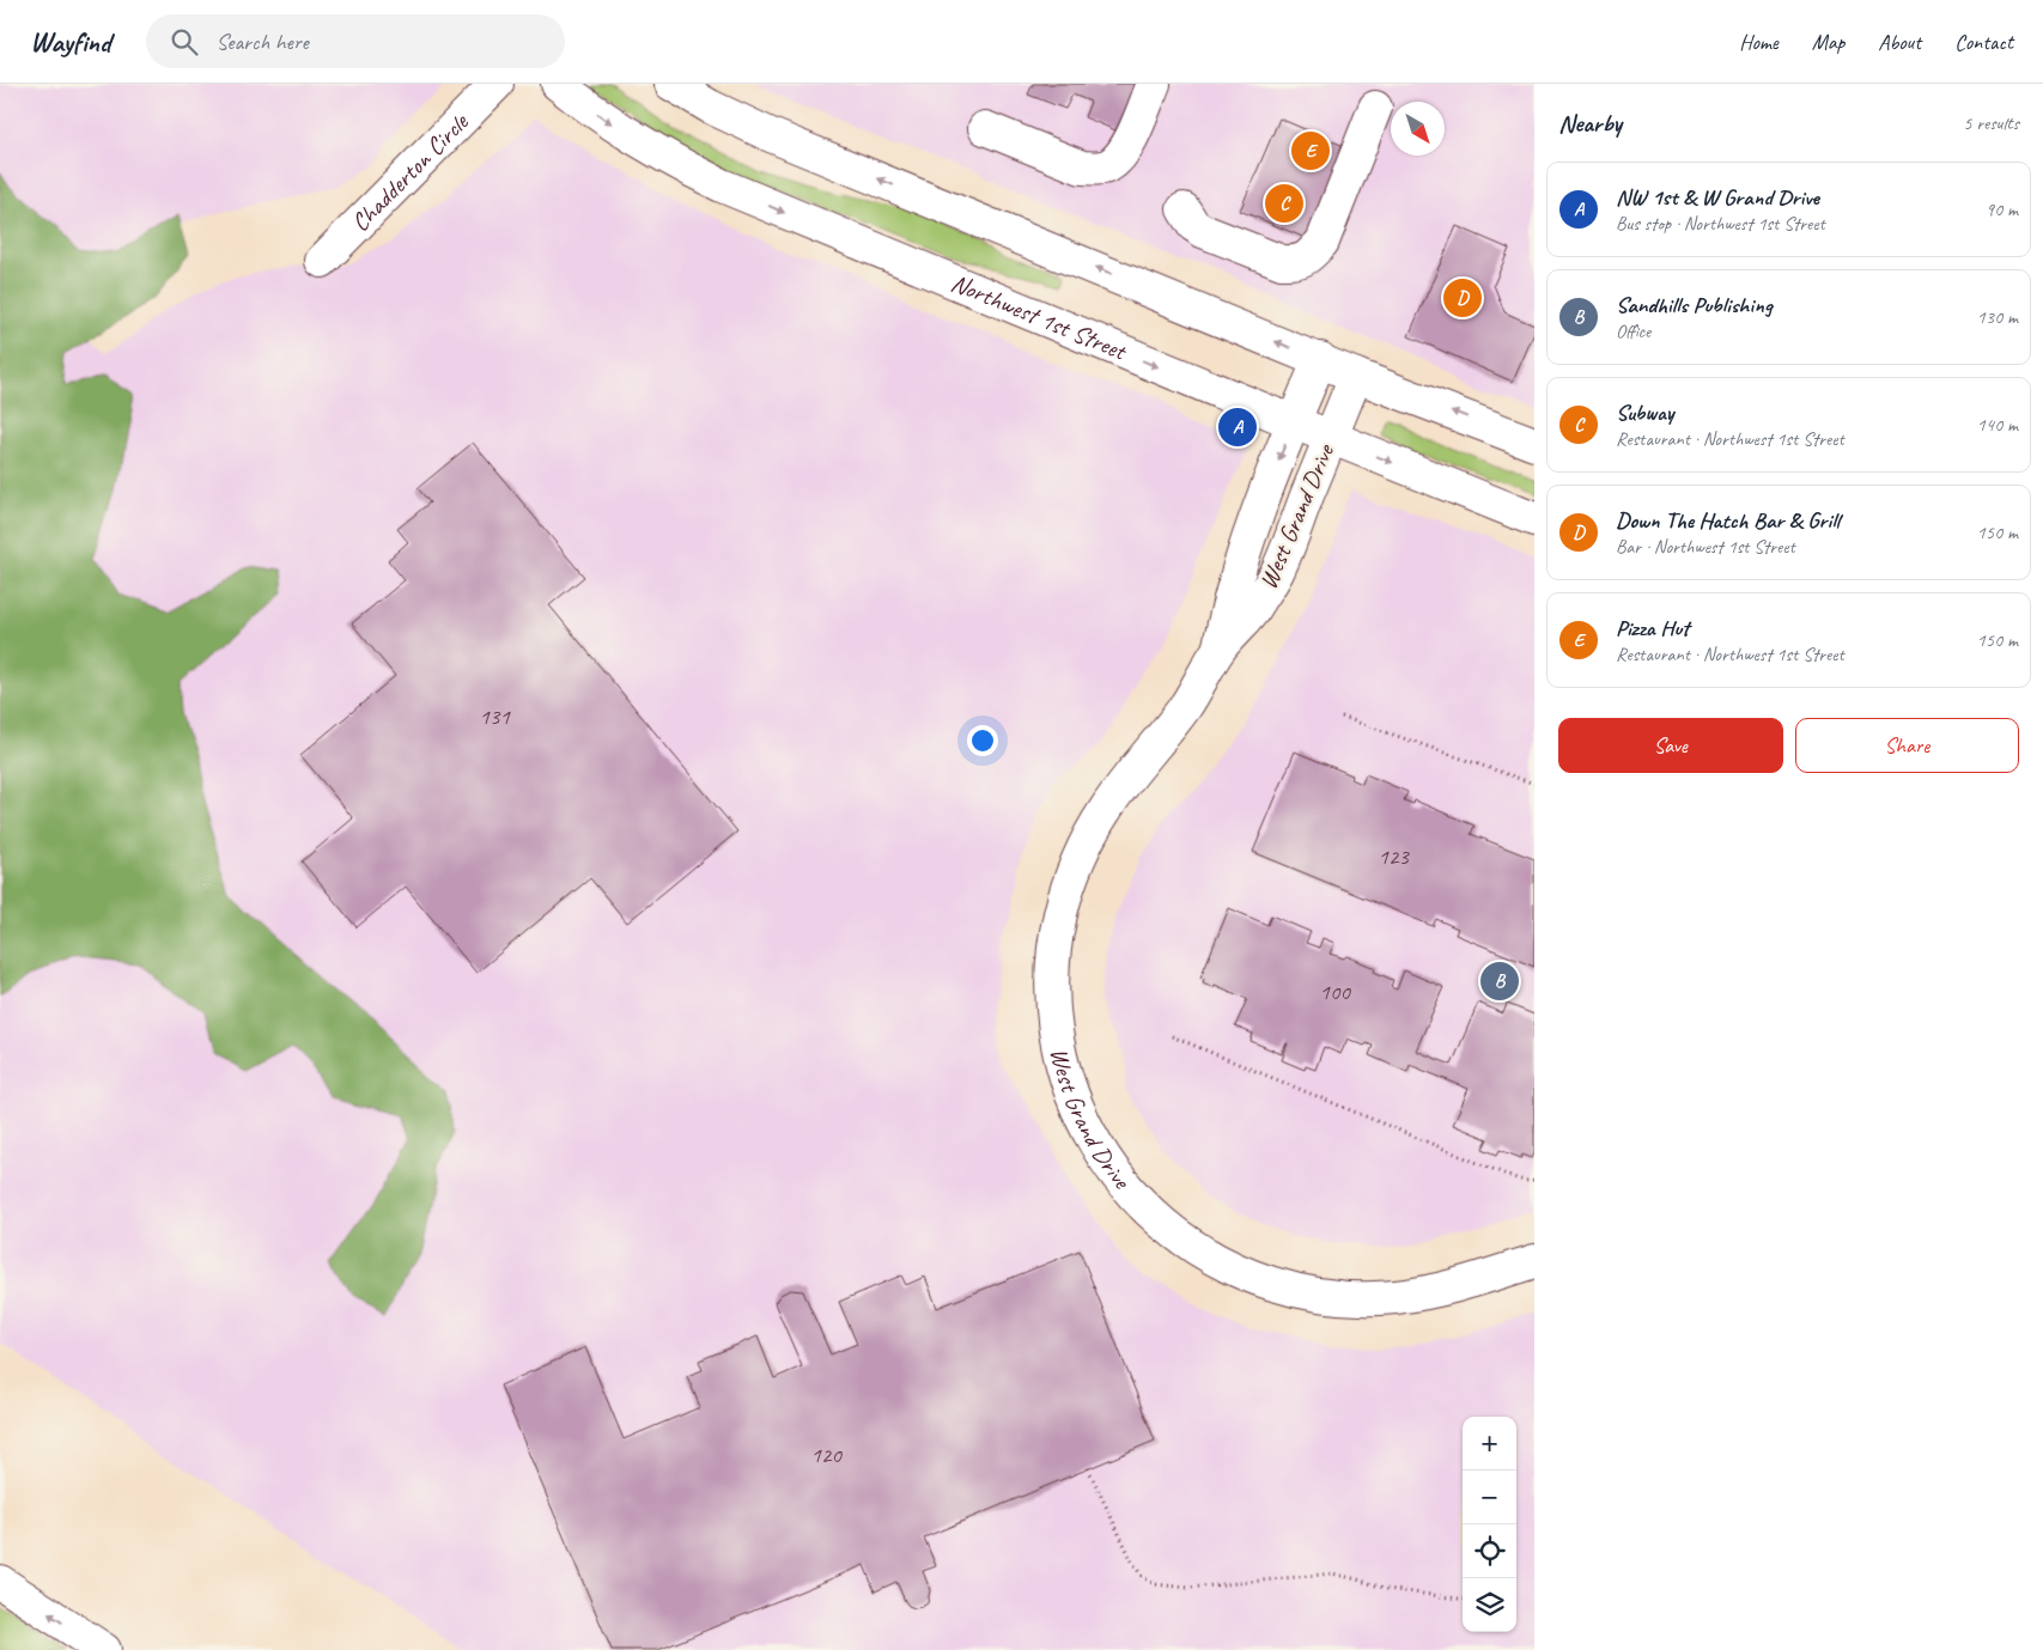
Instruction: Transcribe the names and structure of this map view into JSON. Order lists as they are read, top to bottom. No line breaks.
{"streets":{"main road":["Chadderton Circle","Northwest 1st Street","West Grand Drive"]},"crossings":[["Northwest 1st Street","West Grand Drive"]],"house_numbers":["131","123","100","120"],"north":"bottom right","page":{"header":"Wayfind","search":"Search here","nav":["Home","Map","About","Contact"],"heading":["Nearby","5 results"],"pins":["E","C","D","A","B"],"list":[{"mark":"A","name":"NW 1st & W Grand Drive","note":"Bus stop · Northwest 1st Street","value":"90 m"},{"mark":"B","name":"Sandhills Publishing","note":"Office","value":"130 m"},{"mark":"C","name":"Subway","note":"Restaurant · Northwest 1st Street","value":"140 m"},{"mark":"D","name":"Down The Hatch Bar & Grill","note":"Bar · Northwest 1st Street","value":"150 m"},{"mark":"E","name":"Pizza Hut","note":"Restaurant · Northwest 1st Street","value":"150 m"}],"buttons":["Save","Share"],"map_buttons":["+","−"]}}
